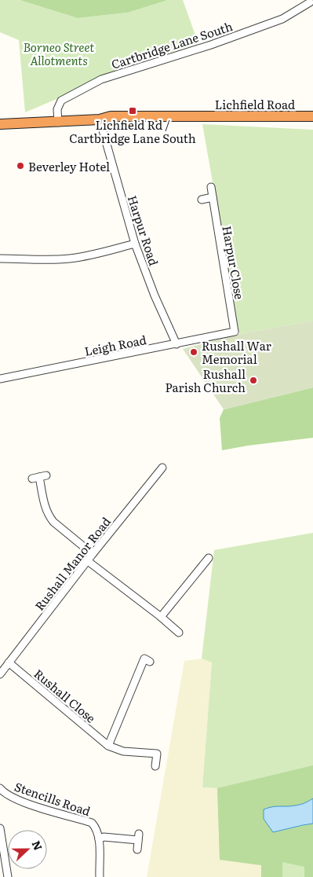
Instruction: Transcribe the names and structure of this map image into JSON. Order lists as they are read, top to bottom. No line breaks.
{"streets":{"highway":["Lichfield Road"],"street":["Cartbridge Lane South","Harpur Road","Harpur Close","Leigh Road","Rushall Manor Road","Rushall Close","Stencills Road"]},"crossings":[["Cartbridge Lane South","Lichfield Road"],["Lichfield Road","Harpur Road"],["Harpur Road","Leigh Road"],["Harpur Close","Leigh Road"],["Rushall Manor Road","Rushall Close"]],"parks":["Borneo Street Allotments"],"places":{"transit":["Lichfield Rd / Cartbridge Lane South"],"other":["Beverley Hotel","Rushall War Memorial","Rushall Parish Church"]},"north":"right"}
